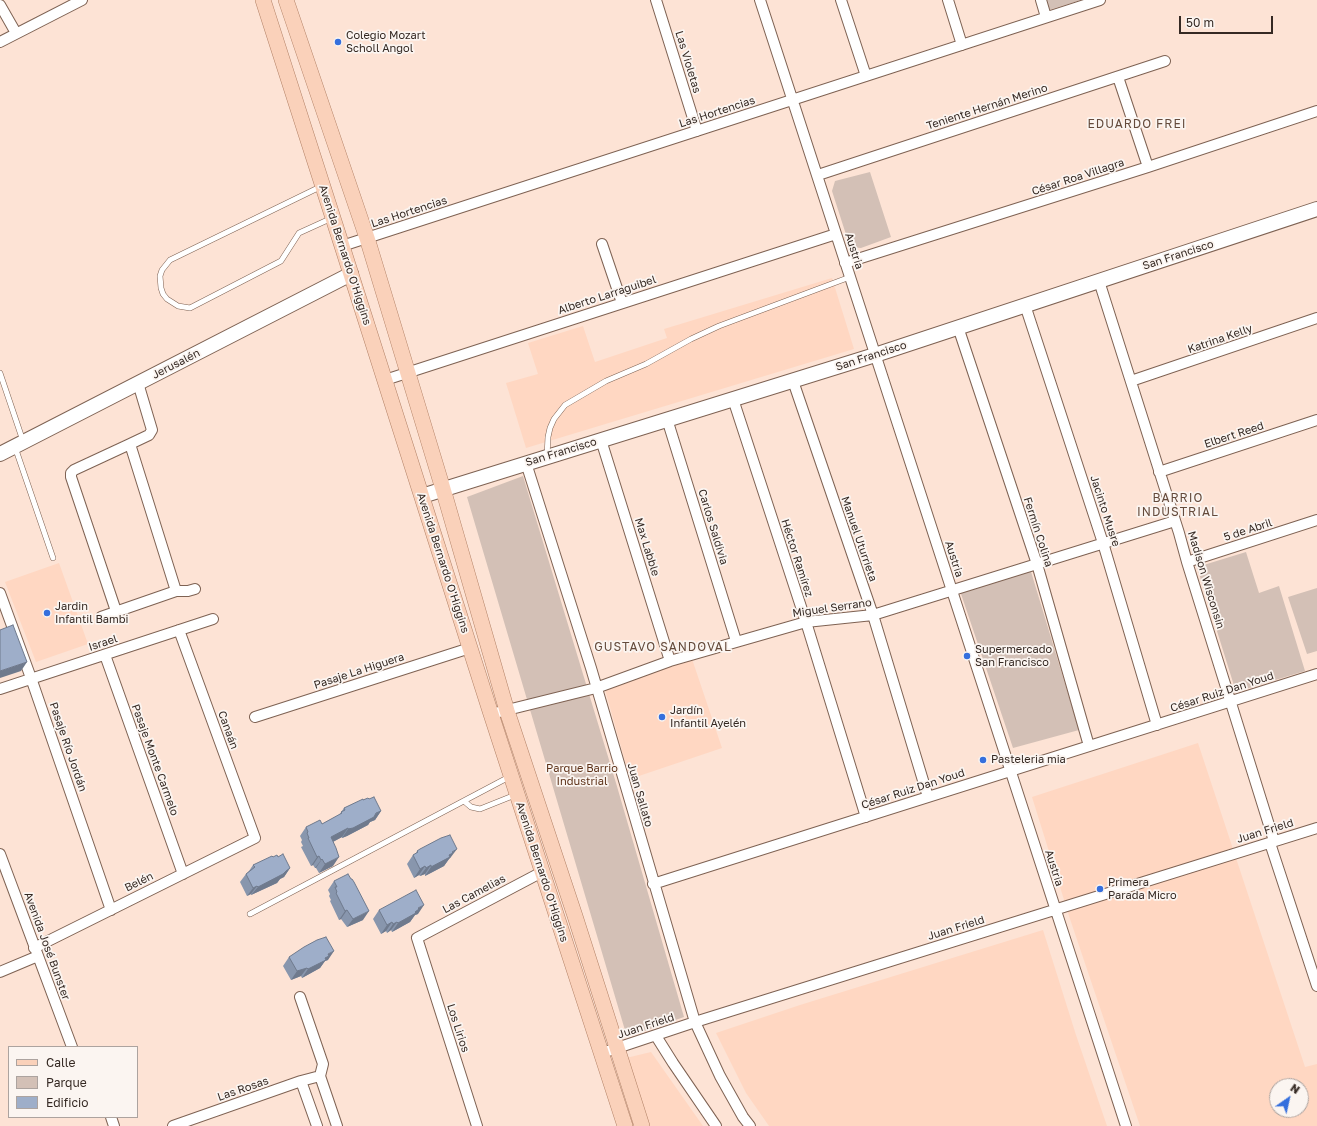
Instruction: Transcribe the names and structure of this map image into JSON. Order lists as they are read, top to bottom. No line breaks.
{"streets":{"main road":["Avenida Bernardo O'Higgins"],"street":["Las Violetas","Teniente Hernán Merino","Las Hortencias","César Roa Villagra","Austria","San Francisco","Alberto Larraguibel","Katrina Kelly","Jerusalén","Elbert Reed","Jacinto Musre","Carlos Saldivia","5 de Abril","Fermín Colina","Manuel Uturrieta","Max Labble","Héctor Ramírez","Madison Wisconsin","Miguel Serrano","Israel","Pasaje La Higuera","César Ruiz Dan Youd","Canaán","Pasaje Río Jordán","Pasaje Monte Carmelo","Juan Sallato","Juan Frield","Belén","Las Camelias","Avenida José Bunster","Los Lirios","Las Rosas"]},"crossings":[["Las Violetas","Las Hortencias"],["Teniente Hernán Merino","Austria"],["Las Hortencias","Austria"],["Las Hortencias","Avenida Bernardo O'Higgins"],["César Roa Villagra","Austria"],["Austria","San Francisco"],["Austria","Alberto Larraguibel"],["Austria","Miguel Serrano"],["Austria","César Ruiz Dan Youd"],["Austria","Juan Frield"],["Avenida Bernardo O'Higgins","San Francisco"],["Avenida Bernardo O'Higgins","Alberto Larraguibel"],["Avenida Bernardo O'Higgins","Jerusalén"],["Avenida Bernardo O'Higgins","Miguel Serrano"],["Avenida Bernardo O'Higgins","Pasaje La Higuera"],["Avenida Bernardo O'Higgins","Juan Frield"],["Avenida Bernardo O'Higgins","Las Camelias"],["San Francisco","Jacinto Musre"],["San Francisco","Carlos Saldivia"],["San Francisco","Fermín Colina"],["San Francisco","Manuel Uturrieta"],["San Francisco","Max Labble"],["San Francisco","Héctor Ramírez"],["San Francisco","Madison Wisconsin"],["San Francisco","Juan Sallato"],["Katrina Kelly","Madison Wisconsin"],["Elbert Reed","Madison Wisconsin"],["Jacinto Musre","Miguel Serrano"],["Jacinto Musre","César Ruiz Dan Youd"],["Carlos Saldivia","Miguel Serrano"],["5 de Abril","Madison Wisconsin"],["Fermín Colina","Miguel Serrano"],["Fermín Colina","César Ruiz Dan Youd"],["Manuel Uturrieta","Miguel Serrano"],["Manuel Uturrieta","César Ruiz Dan Youd"],["Max Labble","Miguel Serrano"],["Héctor Ramírez","Miguel Serrano"],["Héctor Ramírez","César Ruiz Dan Youd"],["Madison Wisconsin","Miguel Serrano"],["Madison Wisconsin","César Ruiz Dan Youd"],["Madison Wisconsin","Juan Frield"],["Miguel Serrano","Juan Sallato"],["Israel","Canaán"],["Israel","Pasaje Río Jordán"],["Israel","Pasaje Monte Carmelo"],["César Ruiz Dan Youd","Juan Sallato"],["Canaán","Belén"],["Pasaje Río Jordán","Belén"],["Pasaje Monte Carmelo","Belén"],["Juan Sallato","Juan Frield"],["Belén","Avenida José Bunster"],["Las Camelias","Los Lirios"]],"districts":["EDUARDO FREI","BARRIO INDUSTRIAL","GUSTAVO SANDOVAL"],"parks":["Parque Barrio Industrial"],"places":["Colegio Mozart Scholl Angol","Jardin Infantil Bambi","Supermercado San Francisco","Jardín Infantil Ayelén","Pasteleria mia","Primera Parada Micro"],"legend":["Calle","Parque","Edificio"],"scale_bar":"50 m","north":"top right"}
